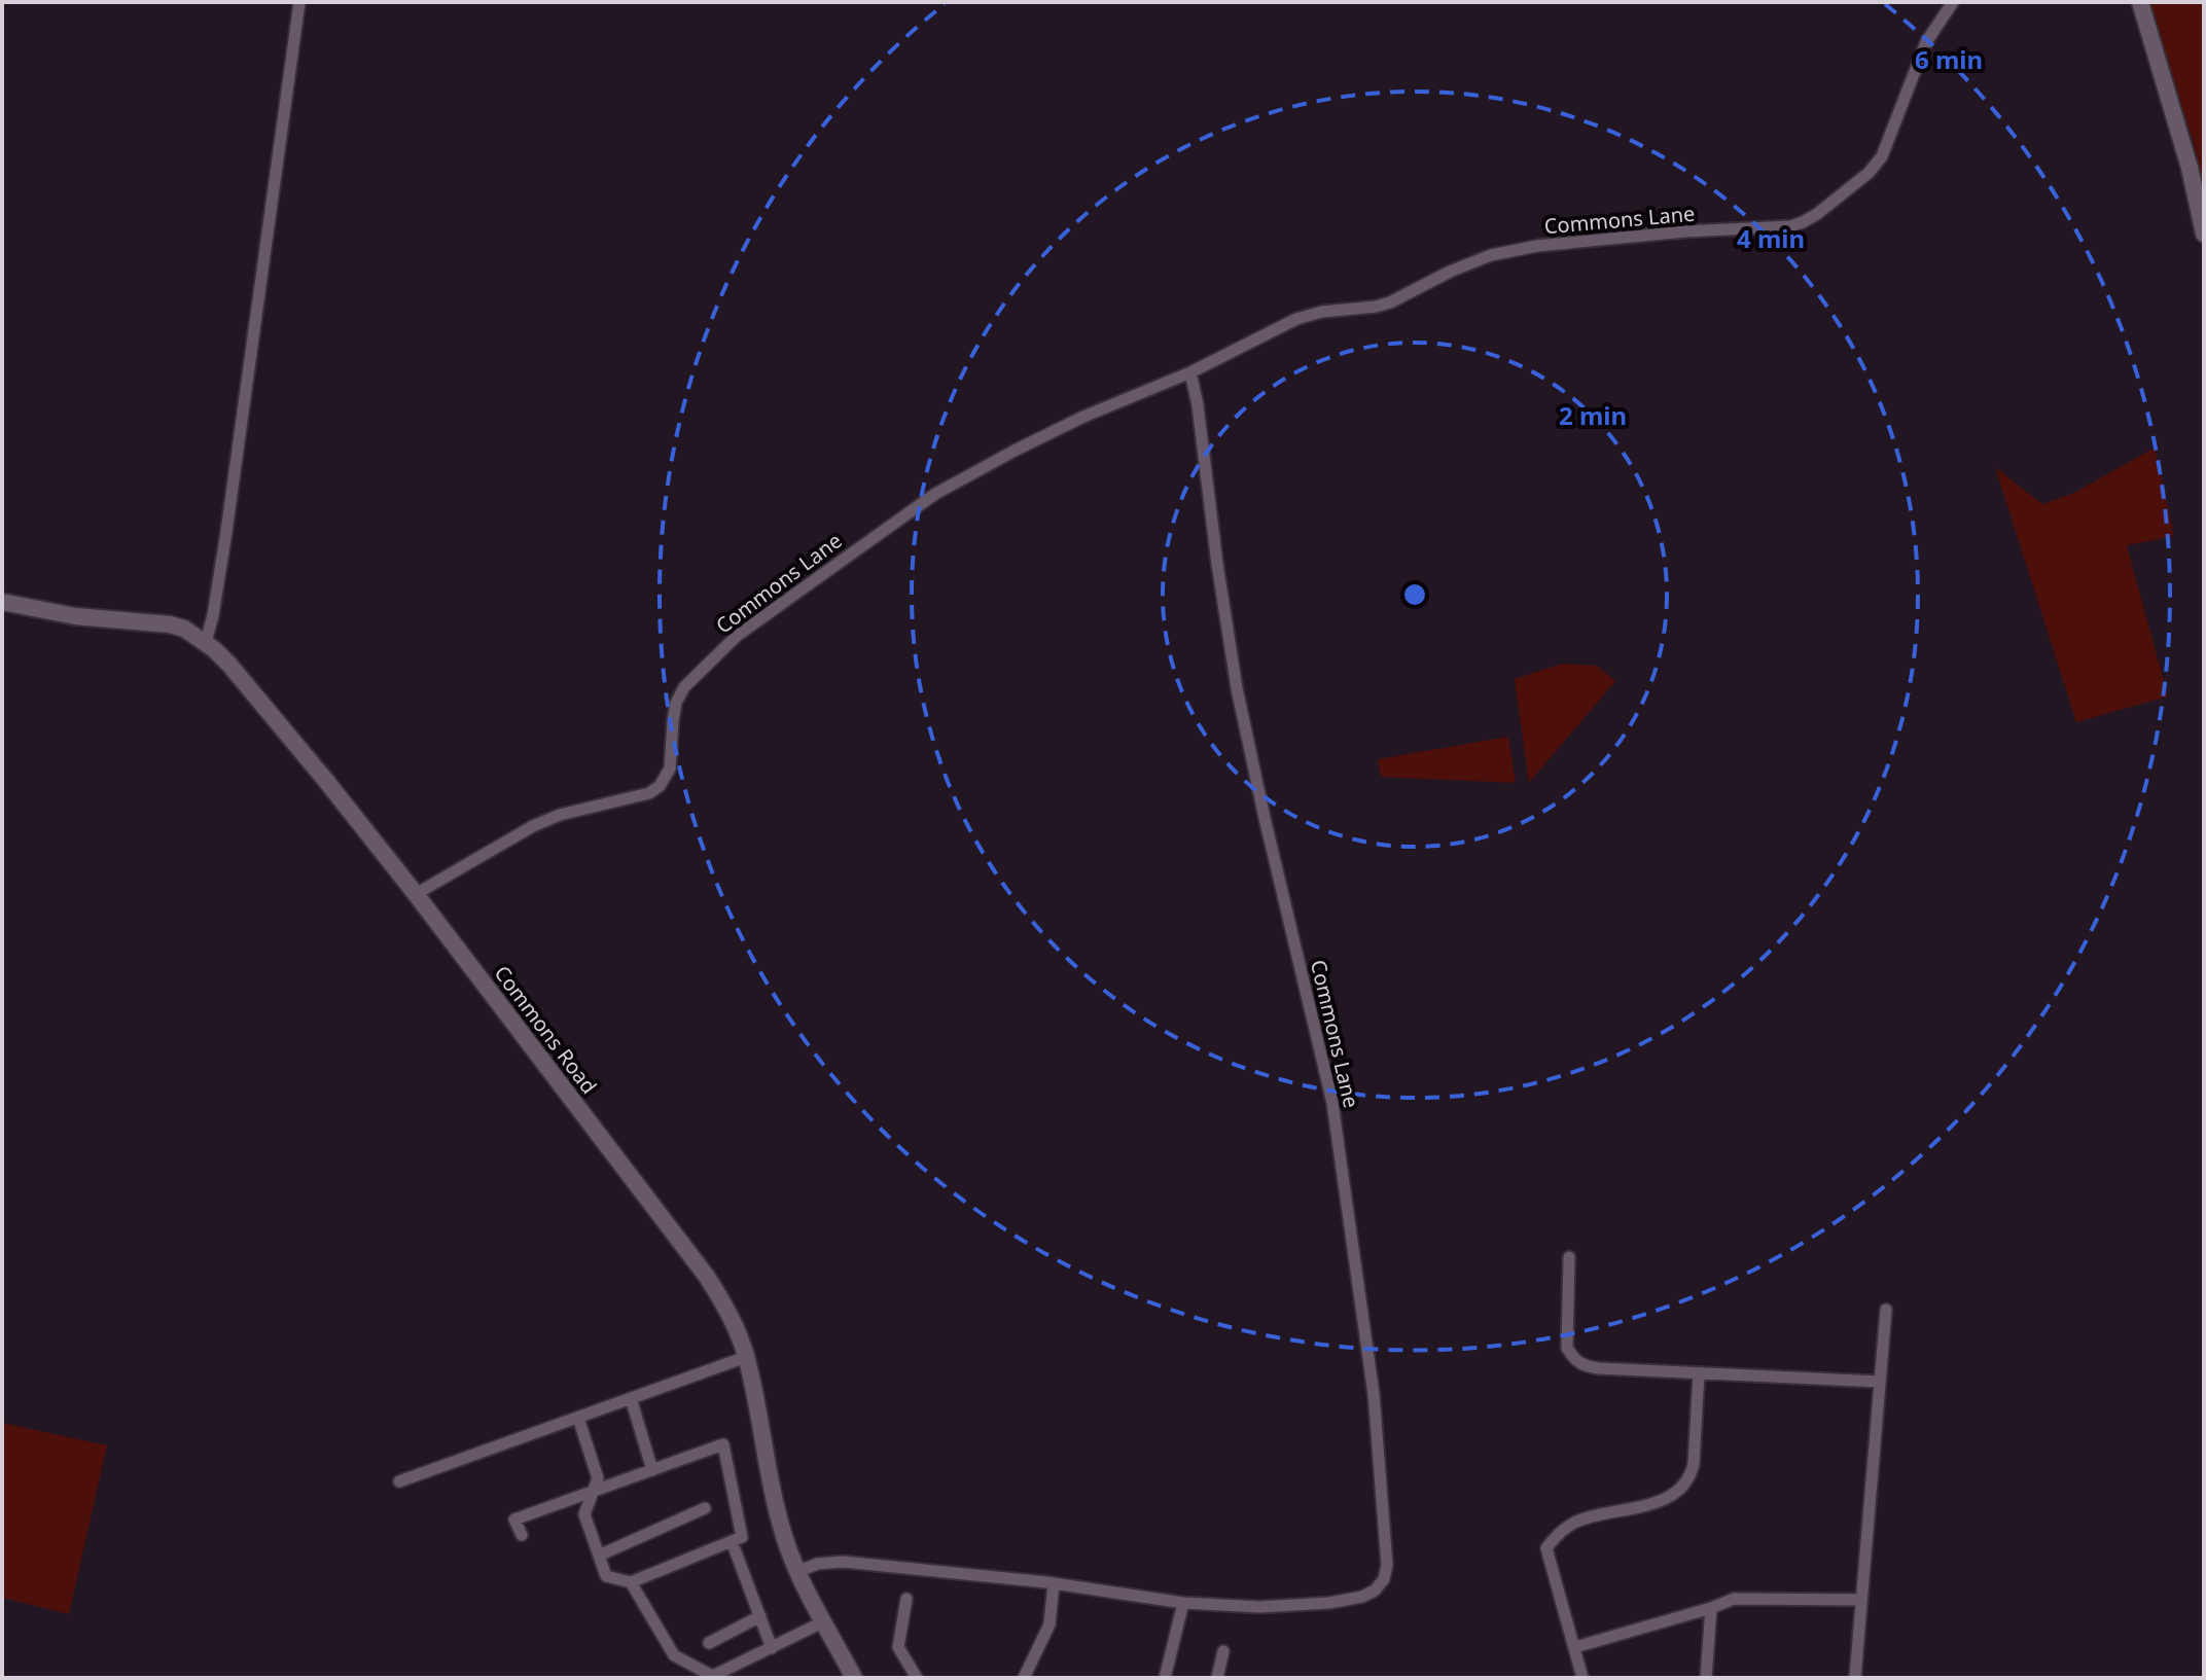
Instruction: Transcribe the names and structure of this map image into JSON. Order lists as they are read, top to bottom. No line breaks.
{"streets":{"street":["Commons Lane","Commons Road"]},"crossings":[["Commons Lane","Commons Road"]],"rings":["6 min","4 min","2 min"]}
